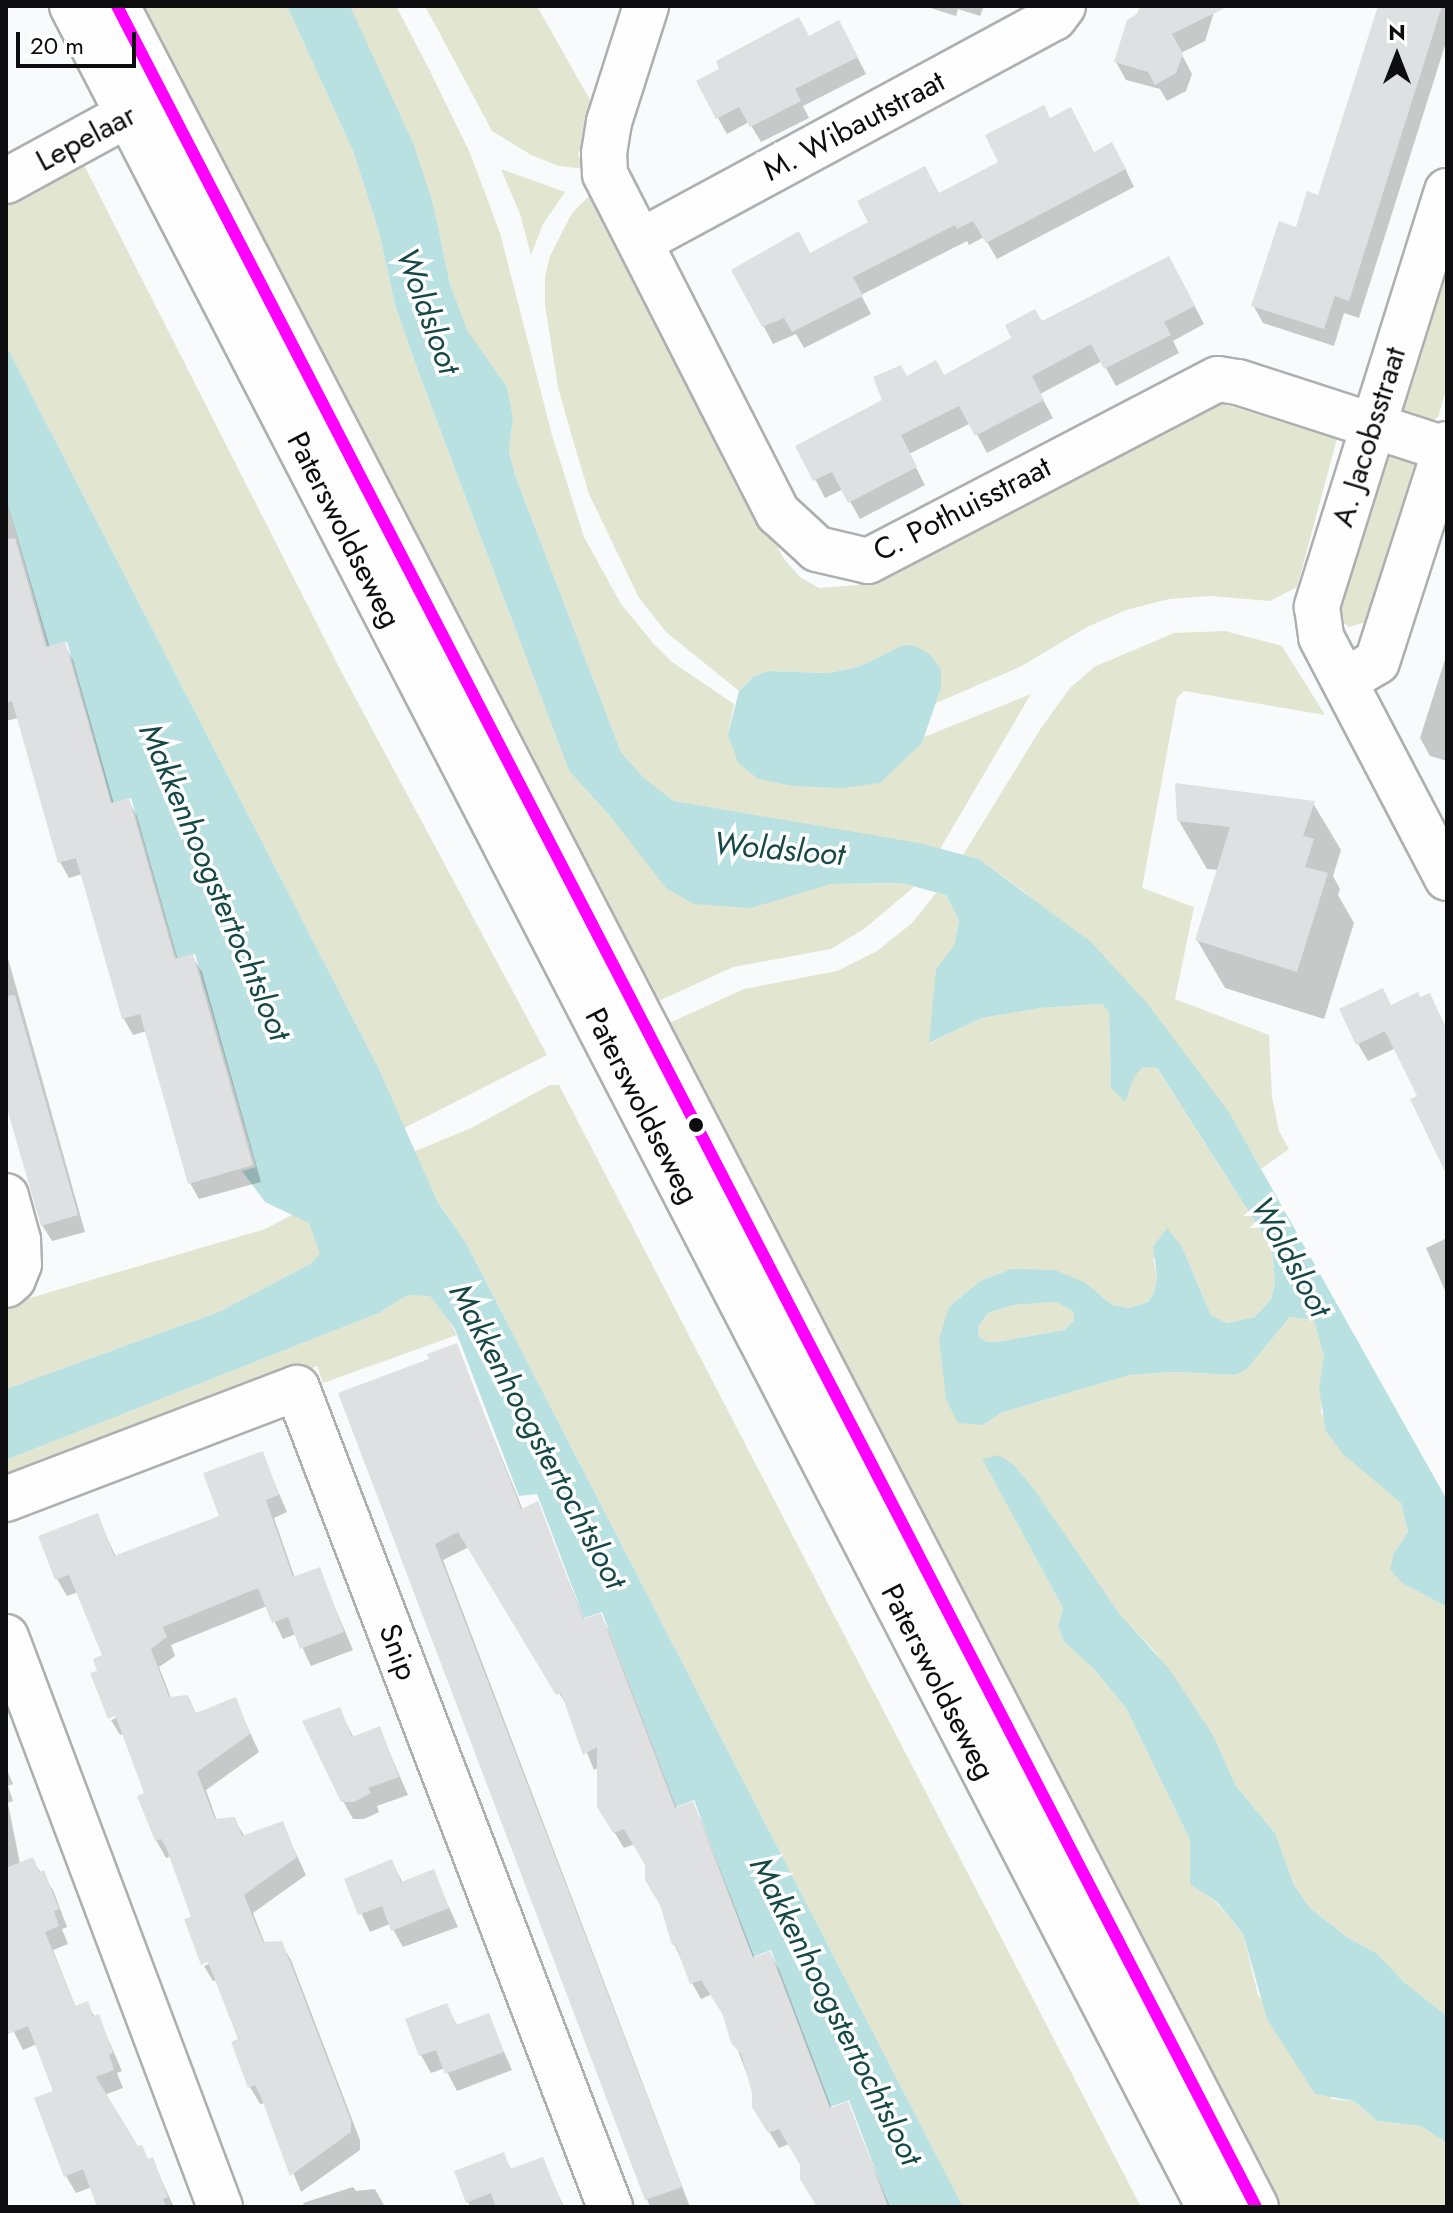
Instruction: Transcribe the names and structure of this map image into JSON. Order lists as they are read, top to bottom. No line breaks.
{"streets":{"main road":["M. Wibautstraat","Lepelaar","A. Jacobsstraat","C. Pothuisstraat","Paterswoldseweg","Snip"]},"crossings":[["M. Wibautstraat","C. Pothuisstraat"],["Lepelaar","Paterswoldseweg"],["A. Jacobsstraat","C. Pothuisstraat"]],"water":["Woldsloot","Makkenhoogstertochtsloot"],"scale_bar":"20 m","north":"top"}
